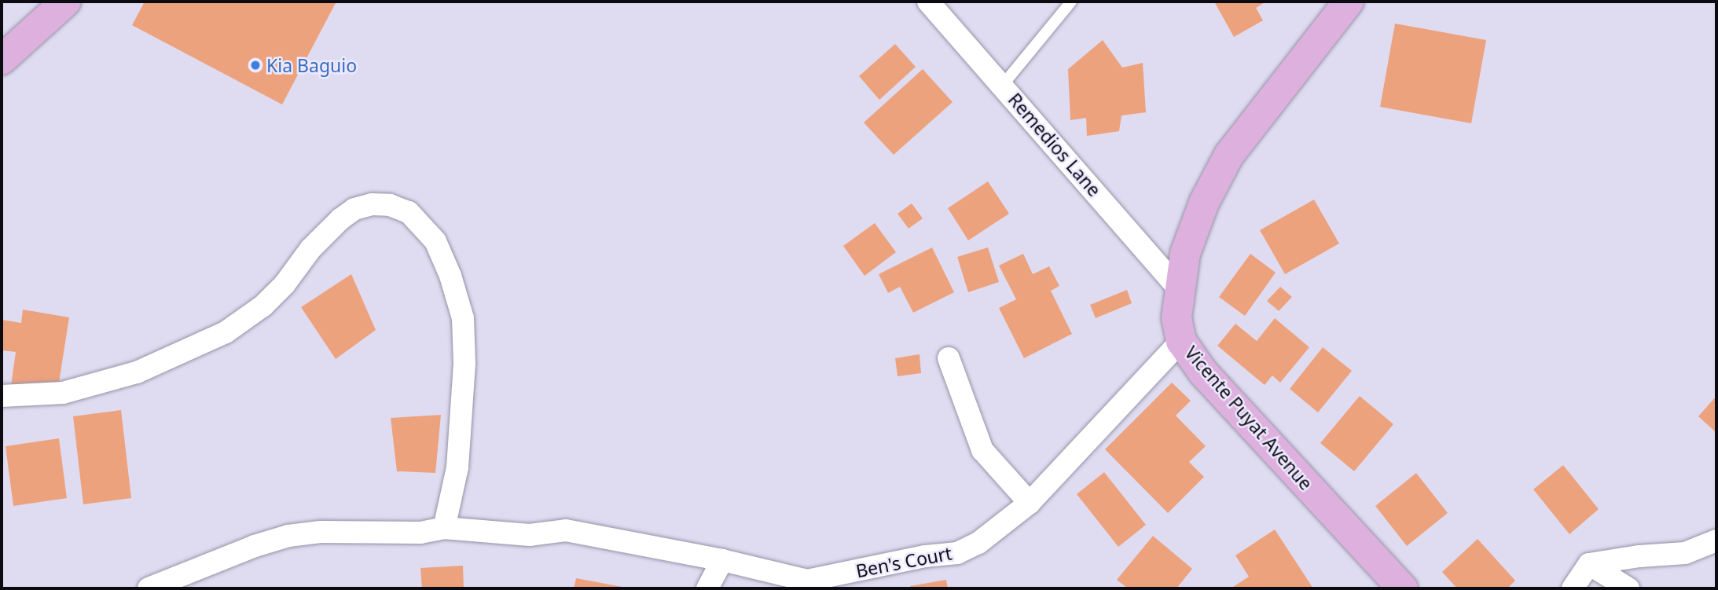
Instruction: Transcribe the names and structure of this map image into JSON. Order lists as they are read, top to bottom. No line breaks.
{"streets":{"main road":["Vicente Puyat Avenue"],"street":["Remedios Lane","Ben's Court"]},"crossings":[["Remedios Lane","Vicente Puyat Avenue"],["Vicente Puyat Avenue","Ben's Court"]],"places":["Kia Baguio"]}
